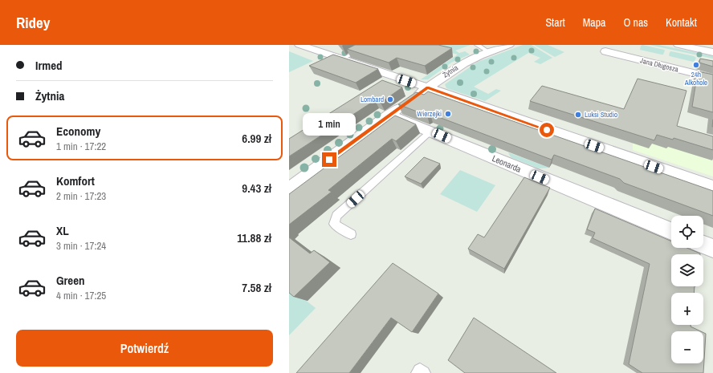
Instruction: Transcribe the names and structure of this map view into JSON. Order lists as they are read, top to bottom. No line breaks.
{"streets":{"street":["Jana Długosza","Żytnia","Leonarda"]},"crossings":[["Żytnia","Leonarda"]],"places":["24h Alkohole","Lombard","Wierzejki","Luksi Studio"],"page":{"header":"Ridey","nav":["Start","Mapa","O nas","Kontakt"],"banner":["Irmed","Żytnia"],"bubble":"1 min","list":[{"name":"Economy","note":"1 min · 17:22","value":"6.99 zł"},{"name":"Komfort","note":"2 min · 17:23","value":"9.43 zł"},{"name":"XL","note":"3 min · 17:24","value":"11.88 zł"},{"name":"Green","note":"4 min · 17:25","value":"7.58 zł"}],"map_buttons":["+","−"],"buttons":"Potwierdź"}}
